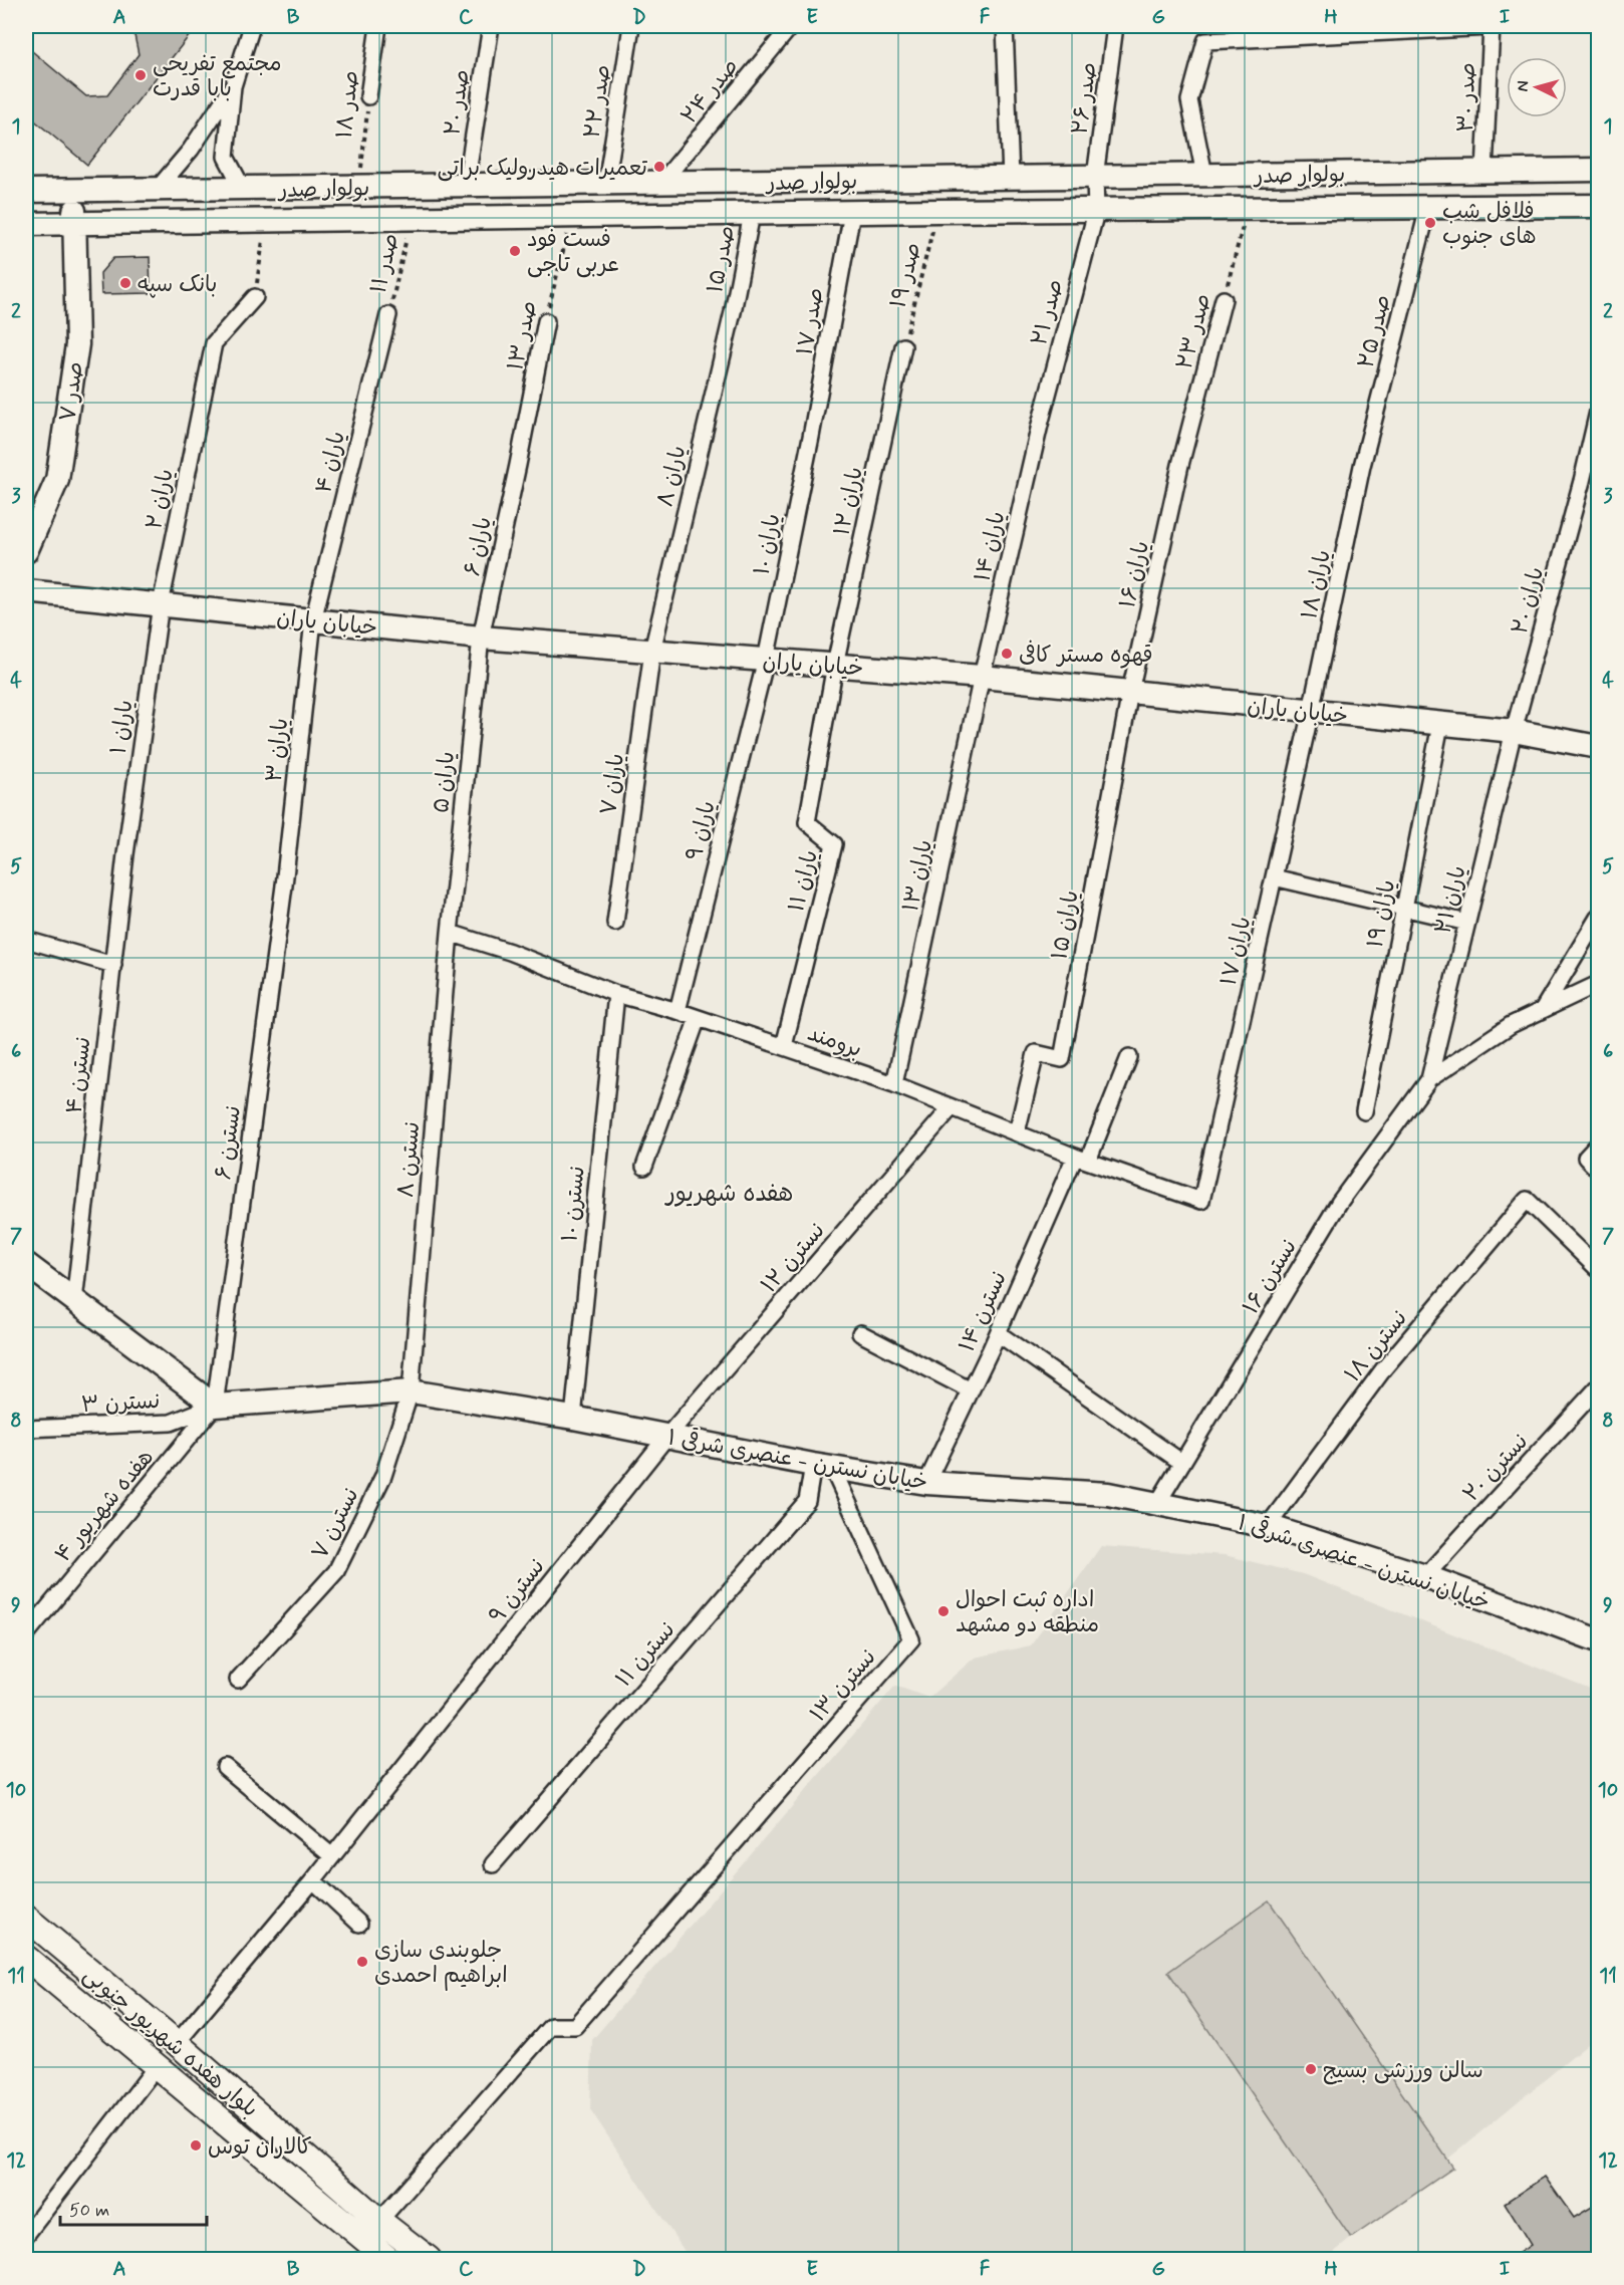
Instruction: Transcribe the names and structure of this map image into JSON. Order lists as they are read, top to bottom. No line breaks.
{"streets":{"main road":["بلوار هفده شهریور جنوبی"],"street":["صدر ۲۴","صدر ۳۰","صدر ۲۶","صدر ۲۲","صدر ۲۰","صدر ۱۸","بولوار صدر","صدر ۱۵","صدر ۲۱","صدر ۱۷","صدر ۲۳","صدر ۲۵","صدر ۱۳","صدر ۷","یاران ۴","یاران ۸","یاران ۲","یاران ۱۲","یاران ۱۰","یاران ۶","یاران ۱۴","یاران ۱۶","یاران ۱۸","یاران ۲۰","خیابان یاران","یاران ۱","یاران ۳","یاران ۵","یاران ۷","یاران ۹","یاران ۱۳","یاران ۱۱","یاران ۲۱","یاران ۱۹","یاران ۱۵","یاران ۱۷","برومند","نسترن ۴","نسترن ۶","نسترن ۸","نسترن ۱۰","نسترن ۱۲","نسترن ۱۶","نسترن ۱۴","نسترن ۱۸","نسترن ۳","خیابان نسترن - عنصری شرقی ۱","نسترن ۲۰","هفده شهریور ۴","نسترن ۷","نسترن ۹","نسترن ۱۱","نسترن ۱۳"],"path":["صدر ۱۱","صدر ۱۹"]},"crossings":[["صدر ۲۴","بولوار صدر"],["صدر ۳۰","بولوار صدر"],["صدر ۲۶","بولوار صدر"],["صدر ۲۶","صدر ۲۱"],["صدر ۲۲","بولوار صدر"],["صدر ۲۰","بولوار صدر"],["صدر ۱۸","بولوار صدر"],["بولوار صدر","صدر ۱۵"],["بولوار صدر","صدر ۱۱"],["بولوار صدر","صدر ۱۹"],["بولوار صدر","صدر ۲۱"],["بولوار صدر","صدر ۱۷"],["بولوار صدر","صدر ۲۳"],["بولوار صدر","صدر ۲۵"],["بولوار صدر","صدر ۱۳"],["بولوار صدر","صدر ۷"],["صدر ۱۵","یاران ۸"],["صدر ۱۱","یاران ۴"],["صدر ۱۹","یاران ۱۲"],["صدر ۲۱","یاران ۱۴"],["صدر ۱۷","یاران ۱۰"],["صدر ۲۳","یاران ۱۶"],["صدر ۲۵","یاران ۱۸"],["صدر ۱۳","یاران ۶"],["یاران ۴","خیابان یاران"],["یاران ۴","یاران ۳"],["یاران ۸","خیابان یاران"],["یاران ۸","یاران ۷"],["یاران ۲","خیابان یاران"],["یاران ۲","یاران ۱"],["یاران ۱۲","خیابان یاران"],["یاران ۱۲","یاران ۱۱"],["یاران ۱۰","خیابان یاران"],["یاران ۱۰","یاران ۹"],["یاران ۶","خیابان یاران"],["یاران ۶","یاران ۵"],["یاران ۱۴","خیابان یاران"],["یاران ۱۴","یاران ۱۳"],["یاران ۱۶","خیابان یاران"],["یاران ۱۶","یاران ۱۵"],["یاران ۱۸","خیابان یاران"],["یاران ۱۸","یاران ۱۷"],["یاران ۲۰","خیابان یاران"],["یاران ۲۰","یاران ۲۱"],["خیابان یاران","یاران ۱"],["خیابان یاران","یاران ۳"],["خیابان یاران","یاران ۵"],["خیابان یاران","یاران ۷"],["خیابان یاران","یاران ۹"],["خیابان یاران","یاران ۱۳"],["خیابان یاران","یاران ۱۱"],["خیابان یاران","یاران ۲۱"],["خیابان یاران","یاران ۱۹"],["خیابان یاران","یاران ۱۵"],["خیابان یاران","یاران ۱۷"],["یاران ۱","نسترن ۴"],["یاران ۳","نسترن ۶"],["یاران ۵","برومند"],["یاران ۵","نسترن ۸"],["یاران ۹","برومند"],["یاران ۱۳","برومند"],["یاران ۱۱","برومند"],["یاران ۲۱","نسترن ۱۶"],["یاران ۱۵","برومند"],["یاران ۱۷","برومند"],["برومند","نسترن ۸"],["برومند","نسترن ۱۰"],["برومند","نسترن ۱۲"],["برومند","نسترن ۱۴"],["نسترن ۶","نسترن ۳"],["نسترن ۶","خیابان نسترن - عنصری شرقی ۱"],["نسترن ۶","هفده شهریور ۴"],["نسترن ۸","خیابان نسترن - عنصری شرقی ۱"],["نسترن ۸","نسترن ۷"],["نسترن ۱۰","خیابان نسترن - عنصری شرقی ۱"],["نسترن ۱۲","خیابان نسترن - عنصری شرقی ۱"],["نسترن ۱۲","نسترن ۹"],["نسترن ۱۶","خیابان نسترن - عنصری شرقی ۱"],["نسترن ۱۴","خیابان نسترن - عنصری شرقی ۱"],["نسترن ۱۸","خیابان نسترن - عنصری شرقی ۱"],["نسترن ۳","خیابان نسترن - عنصری شرقی ۱"],["نسترن ۳","هفده شهریور ۴"],["خیابان نسترن - عنصری شرقی ۱","نسترن ۲۰"],["خیابان نسترن - عنصری شرقی ۱","هفده شهریور ۴"],["خیابان نسترن - عنصری شرقی ۱","نسترن ۷"],["خیابان نسترن - عنصری شرقی ۱","نسترن ۹"],["خیابان نسترن - عنصری شرقی ۱","نسترن ۱۱"],["خیابان نسترن - عنصری شرقی ۱","نسترن ۱۳"],["نسترن ۹","بلوار هفده شهریور جنوبی"],["نسترن ۱۱","نسترن ۱۳"],["نسترن ۱۳","بلوار هفده شهریور جنوبی"]],"districts":["هفده شهریور"],"places":["مجتمع تفریحی بابا قدرت","تعمیرات هیدرولیک براتی","فلافل شب های جنوب","فست فود عربی تاجی","بانک سپه","قهوه مستر کافی","اداره ثبت احوال منطقه دو مشهد","جلوبندی سازی ابراهیم احمدی","سالن ورزشی بسیج","كالاران توس"],"scale_bar":"50 m","north":"left","grid":{"columns":["A","B","C","D","E","F","G","H","I"],"rows":["1","2","3","4","5","6","7","8","9","10","11","12"]}}
